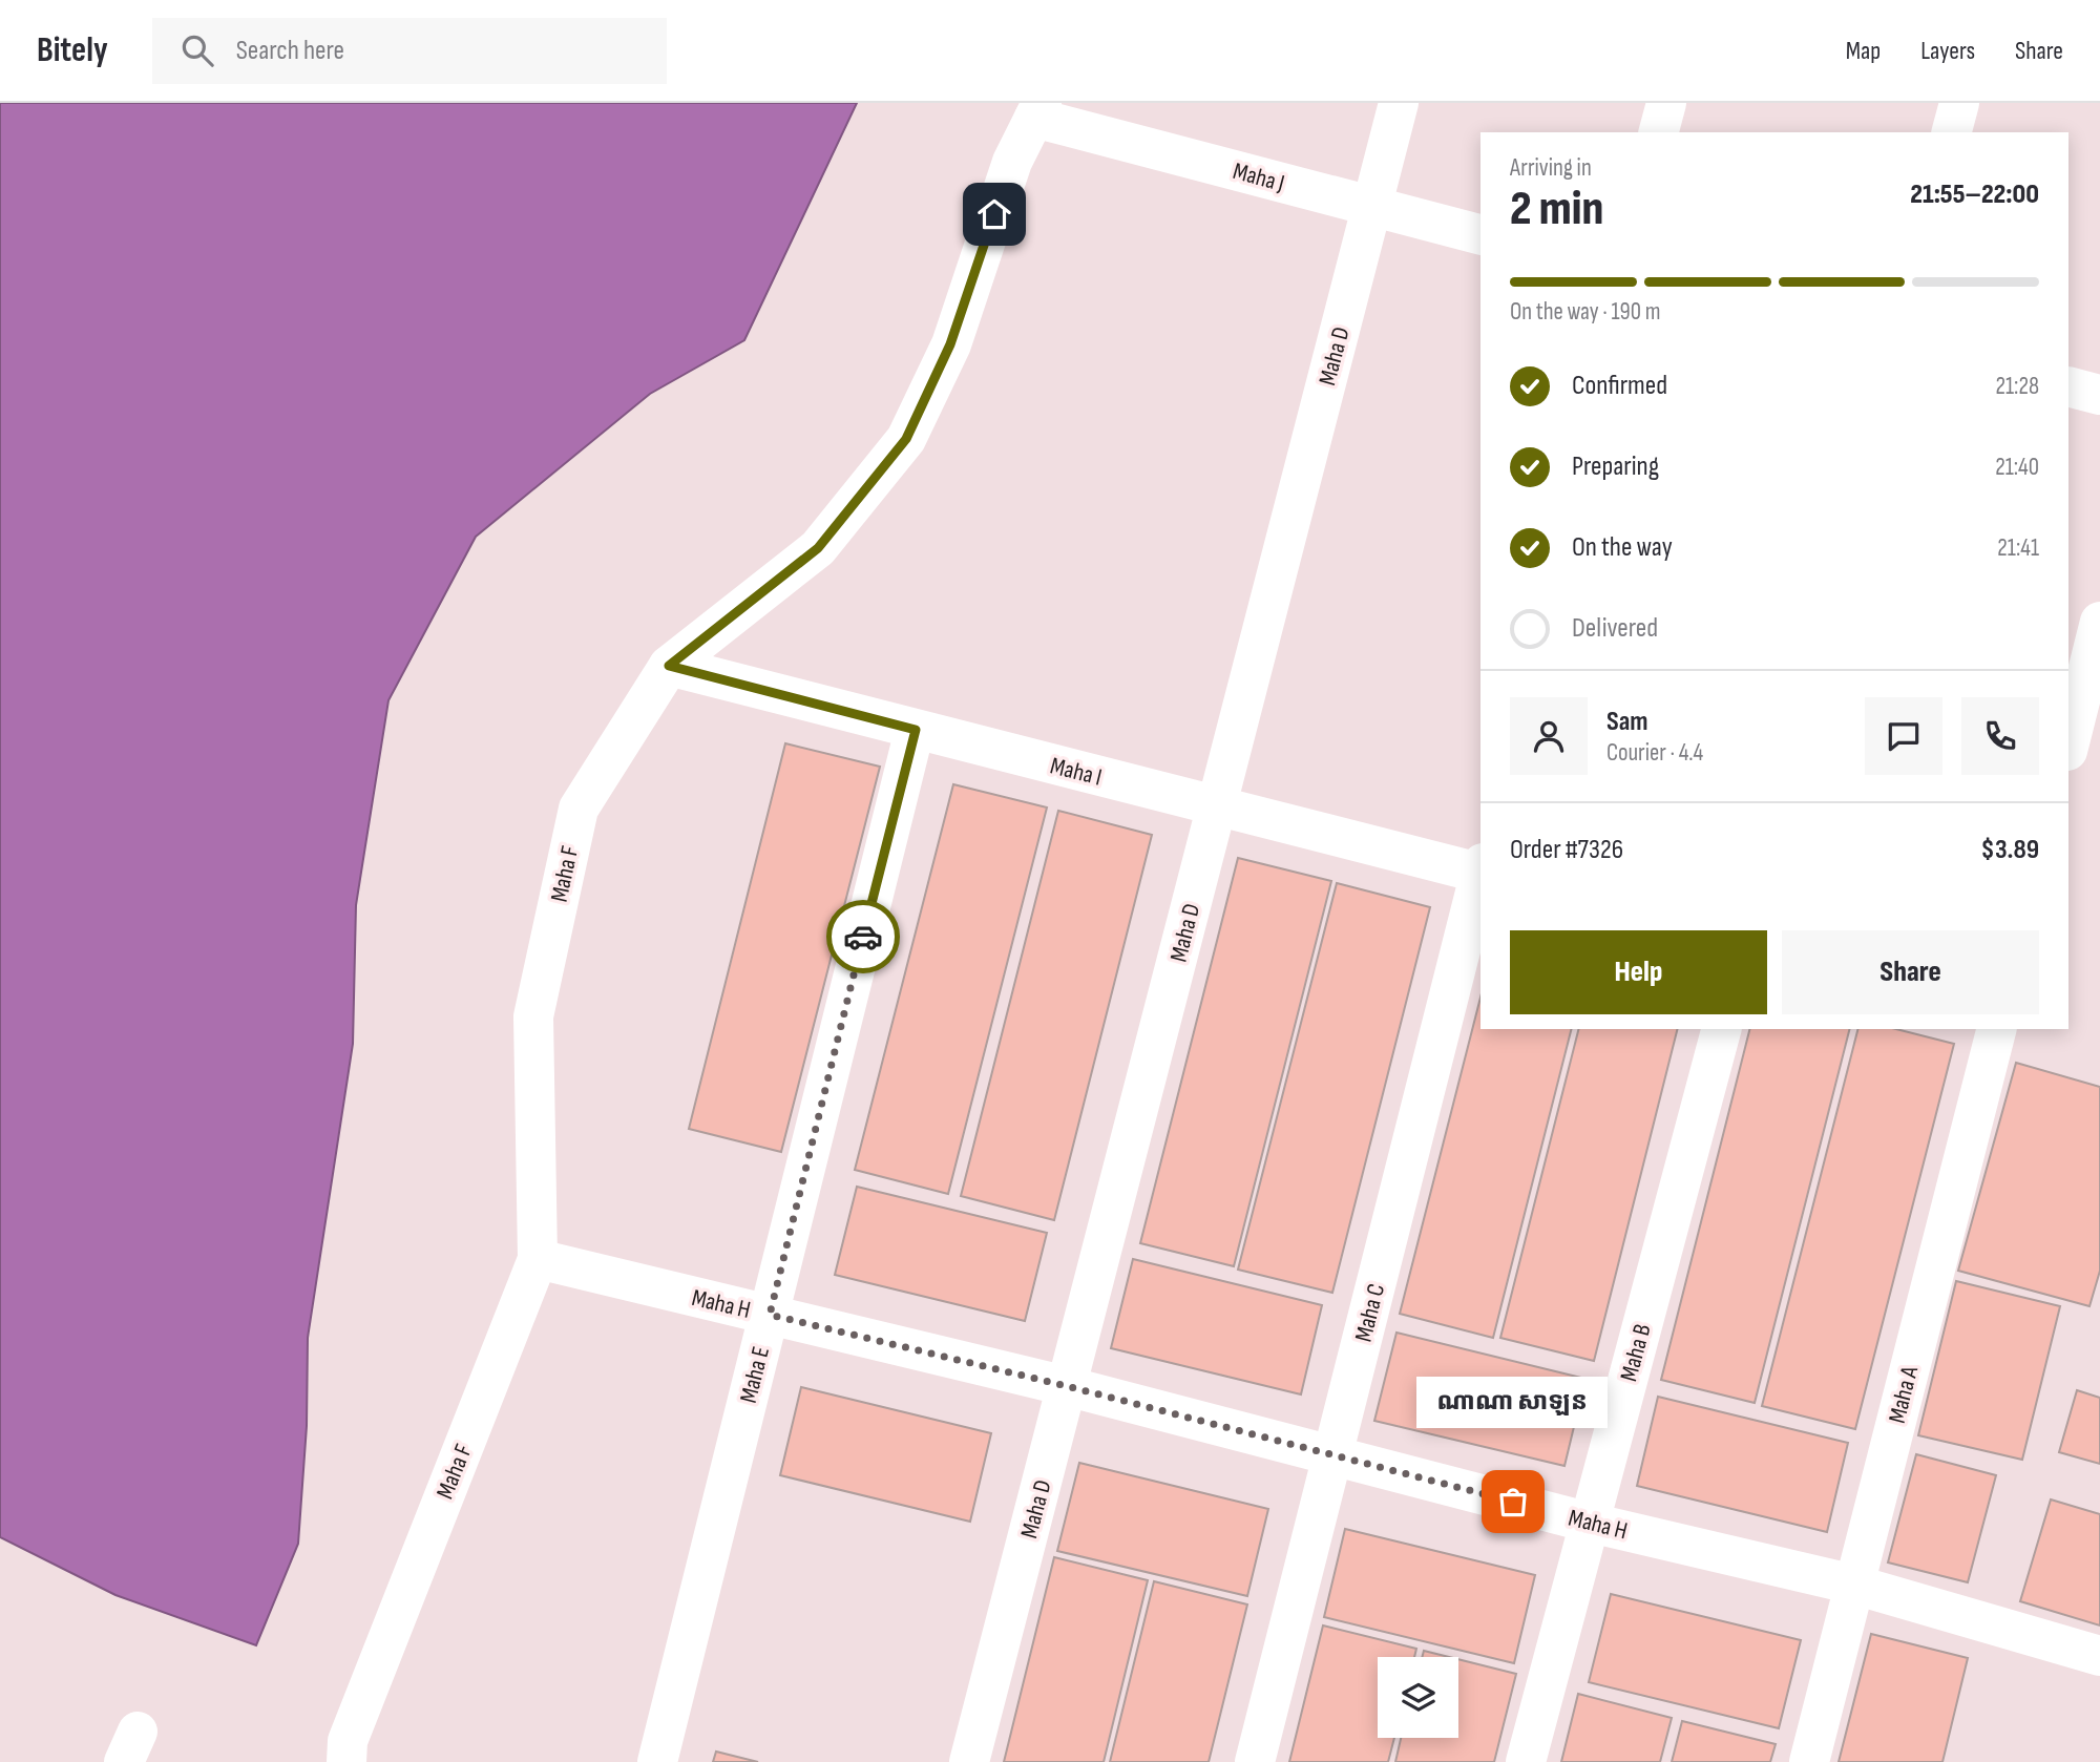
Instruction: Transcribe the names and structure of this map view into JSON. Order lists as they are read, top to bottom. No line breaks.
{"streets":{"street":["Maha J","Maha D","Maha I","Maha F","Maha H","Maha C","Maha B","Maha E","Maha A"]},"crossings":[["Maha J","Maha D"],["Maha J","Maha F"],["Maha D","Maha I"],["Maha D","Maha H"],["Maha I","Maha F"],["Maha I","Maha E"],["Maha F","Maha H"],["Maha H","Maha C"],["Maha H","Maha B"],["Maha H","Maha E"],["Maha H","Maha A"]],"places":["ណាណា សាឡន"],"page":{"header":"Bitely","search":"Search here","nav":["Map","Layers","Share"],"heading":["2 min","Arriving in","21:55–22:00"],"panel":["Sam","Courier · 4.4","Order #7326","$3.89"],"bar":"On the way · 190 m","list":[["Confirmed","21:28"],["Preparing","21:40"],["On the way","21:41"],"Delivered"],"buttons":["Help","Share"],"bubble":"ណាណា សាឡន"}}
